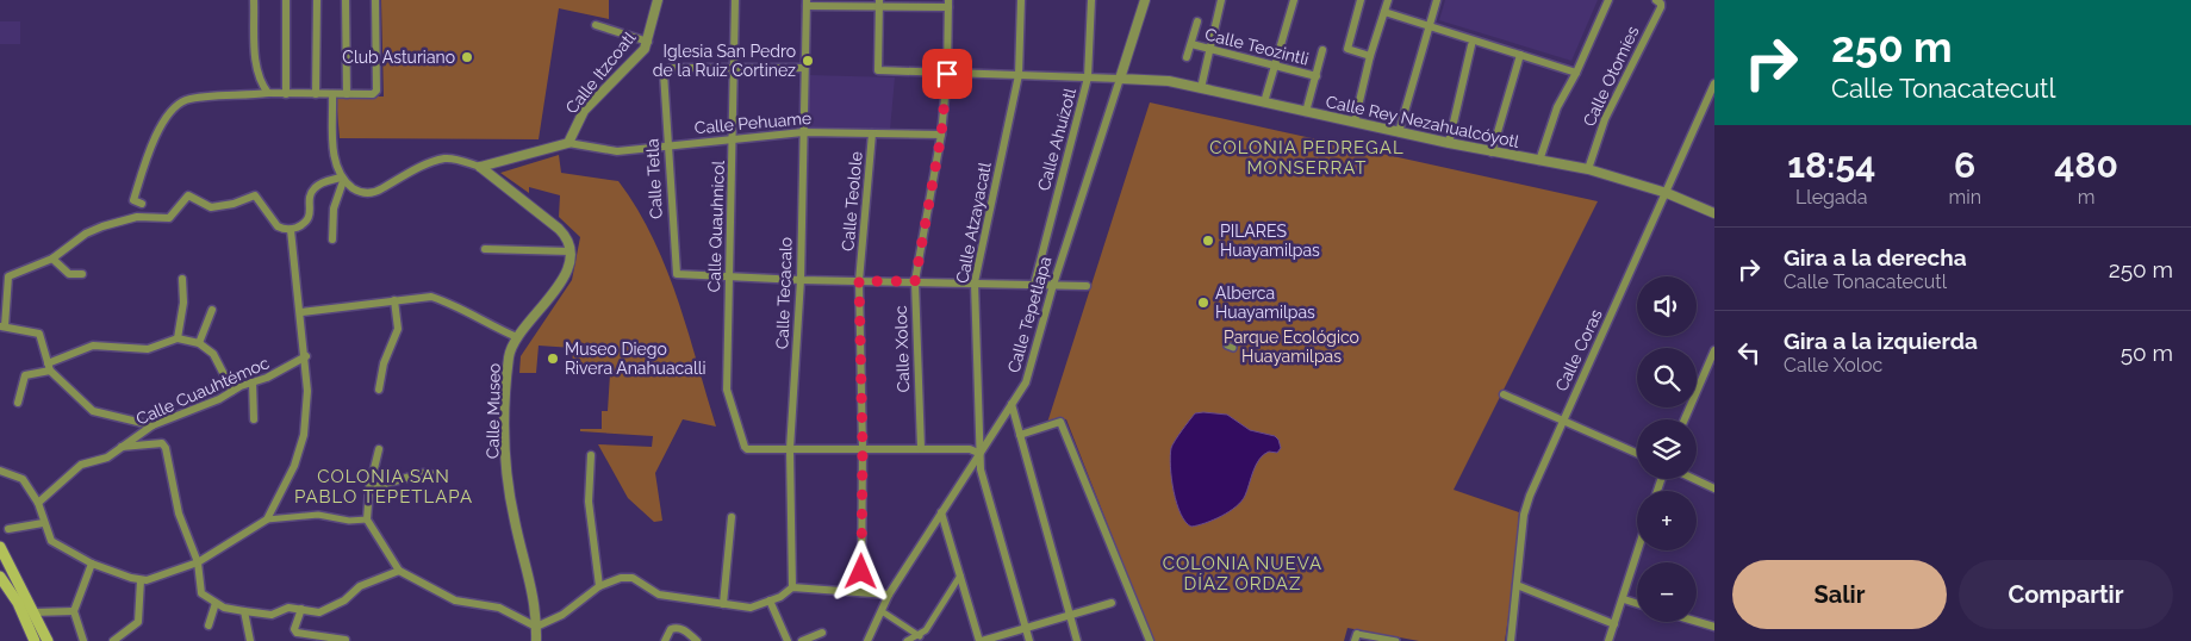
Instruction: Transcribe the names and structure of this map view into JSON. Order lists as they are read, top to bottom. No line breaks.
{"streets":{"street":["Calle Teozintli","Calle Itzcoatl","Calle Otomíes","Calle Rey Nezahualcóyotl","Calle Pehuame","Calle Ahuízotl","Calle Tetla","Calle Teolole","Calle Atzayacatl","Calle Quauhnicol","Calle Tecacalo","Calle Tepetlapa","Calle Xoloc","Calle Coras","Calle Cuauhtémoc","Calle Museo"]},"crossings":[["Calle Itzcoatl","Calle Pehuame"],["Calle Otomíes","Calle Rey Nezahualcóyotl"],["Calle Rey Nezahualcóyotl","Calle Tepetlapa"],["Calle Rey Nezahualcóyotl","Calle Coras"],["Calle Pehuame","Calle Tetla"],["Calle Pehuame","Calle Teolole"],["Calle Pehuame","Calle Quauhnicol"],["Calle Pehuame","Calle Tecacalo"],["Calle Pehuame","Calle Xoloc"],["Calle Tetla","Calle Quauhnicol"],["Calle Atzayacatl","Calle Tepetlapa"],["Calle Quauhnicol","Calle Tecacalo"]],"districts":["COLONIA PEDREGAL MONSERRAT","COLONIA SAN PABLO TEPETLAPA","COLONIA NUEVA DÍAZ ORDAZ"],"parks":["Parque Ecológico Huayamilpas"],"places":["Club Asturiano","Iglesia San Pedro de la Ruiz Cortinez","PILARES Huayamilpas","Alberca Huayamilpas","Museo Diego Rivera Anahuacalli"],"page":{"turn":["250 m","Calle Tonacatecutl"],"eta":["18:54","Llegada","6","min","480","m"],"list":[{"name":"Gira a la derecha","note":"Calle Tonacatecutl","value":"250 m"},{"name":"Gira a la izquierda","note":"Calle Xoloc","value":"50 m"}],"map_buttons":["+","−"],"buttons":["Salir","Compartir"]}}
